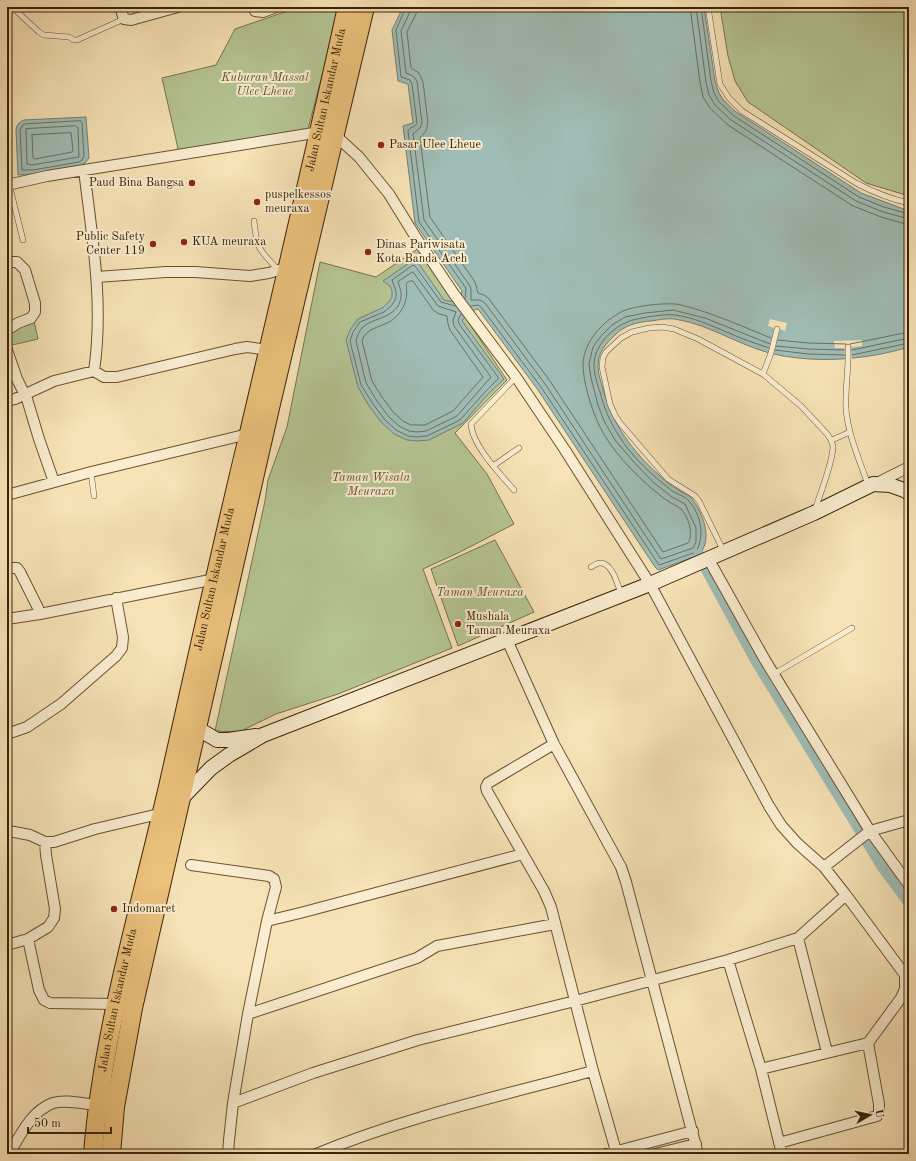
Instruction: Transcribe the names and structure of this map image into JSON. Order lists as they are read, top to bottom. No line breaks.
{"streets":{"highway":["Jalan Sultan Iskandar Muda"]},"parks":["Kuburan Massal Ulee Lheue","Taman Wisata Meuraxa","Taman Meuraxa"],"places":["Pasar Ulee Lheue","Paud Bina Bangsa","puspelkessos meuraxa","KUA meuraxa","Public Safety Center 119","Dinas Pariwisata Kota Banda Aceh","Mushala Taman Meuraxa","Indomaret"],"scale_bar":"50 m","north":"right"}
